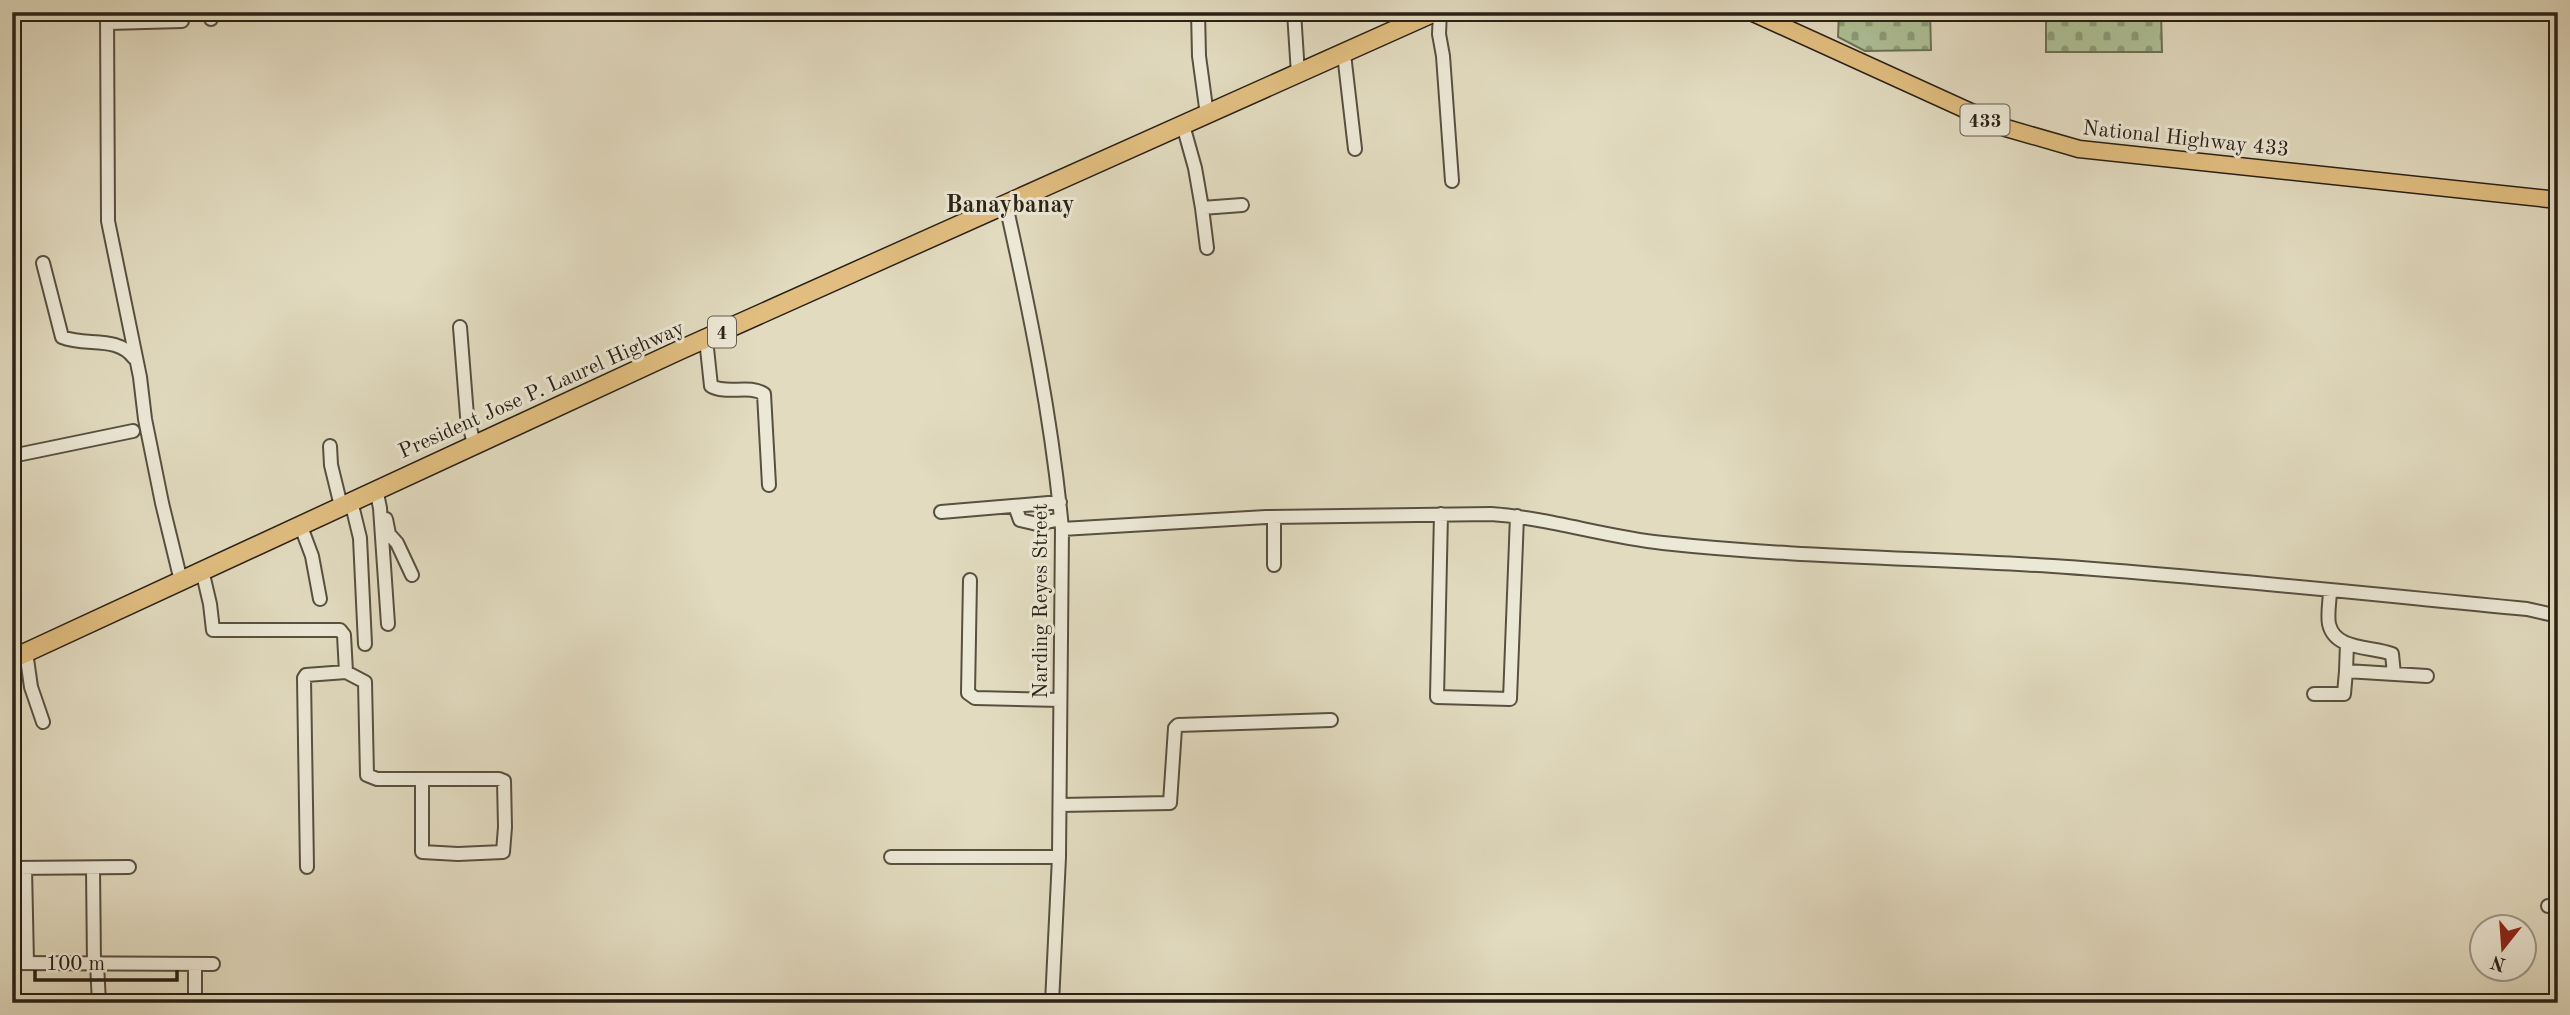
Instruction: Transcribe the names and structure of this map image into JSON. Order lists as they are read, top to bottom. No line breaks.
{"streets":{"highway":["4","President Jose P. Laurel Highway"],"main road":["433","National Highway 433"],"street":["Narding Reyes Street"]},"crossings":[["President Jose P. Laurel Highway","Narding Reyes Street"]],"districts":["Banaybanay"],"scale_bar":"100 m","north":"bottom"}
